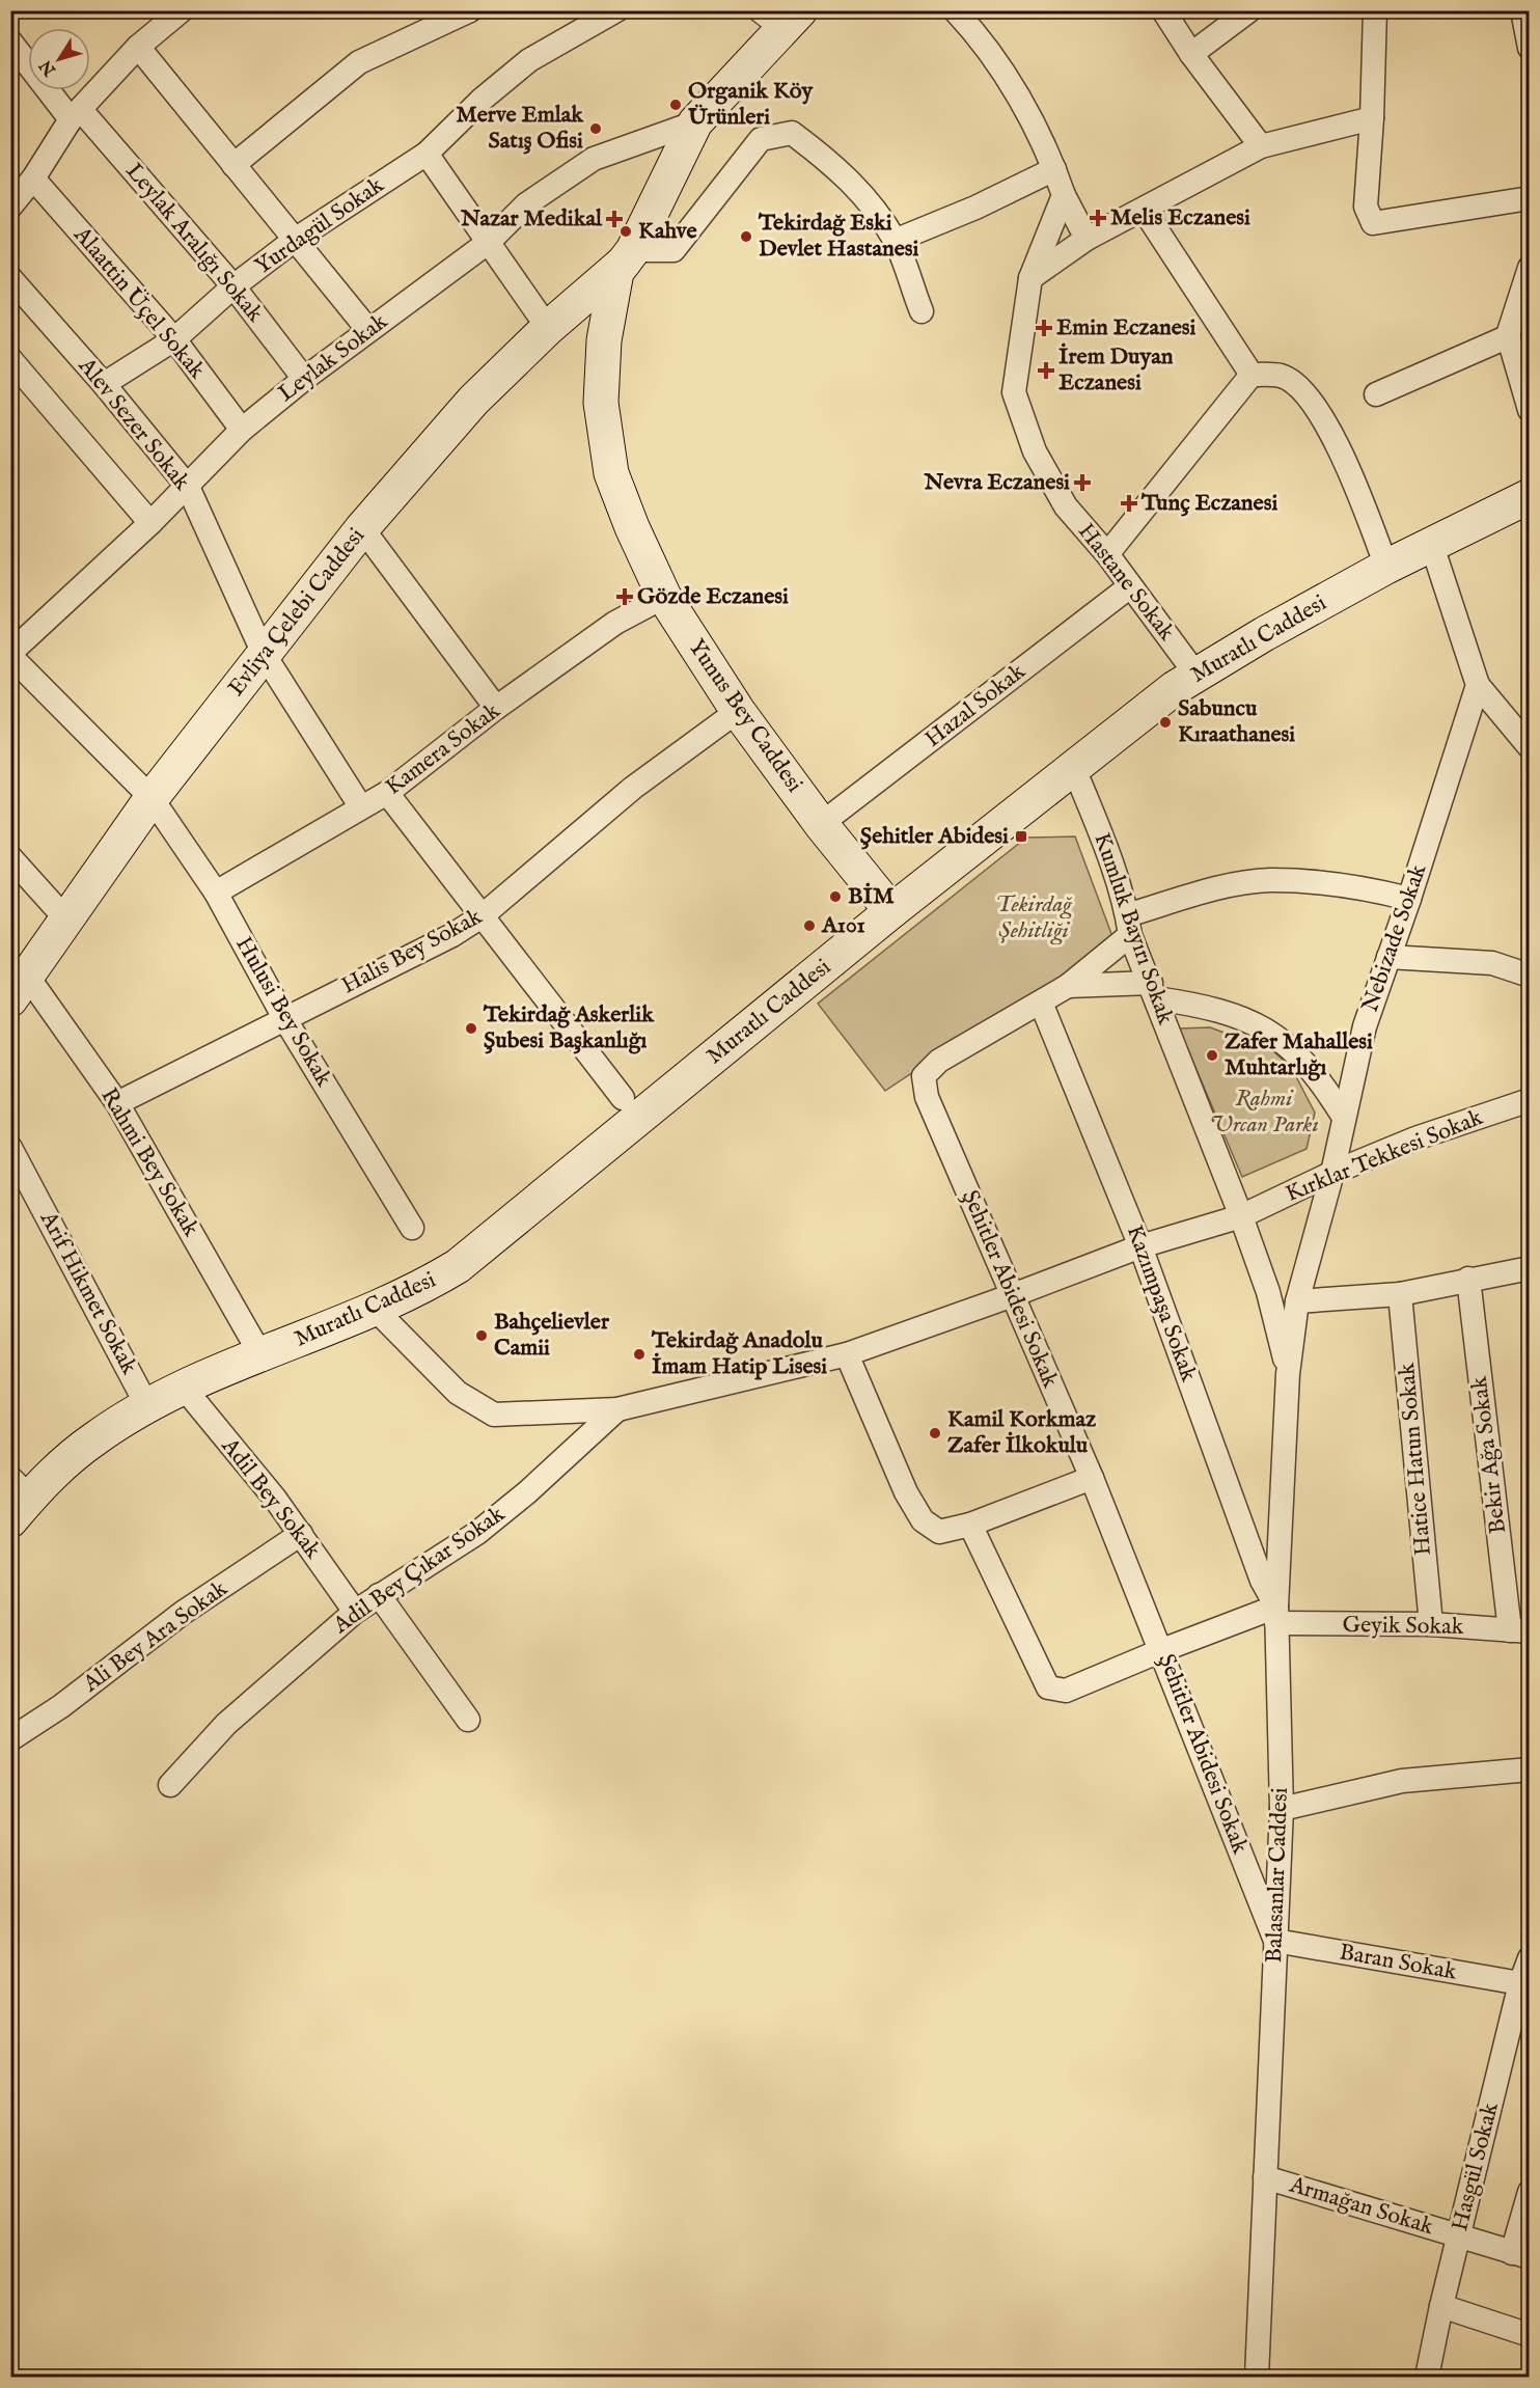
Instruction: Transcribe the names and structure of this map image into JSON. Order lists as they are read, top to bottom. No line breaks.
{"streets":{"street":["Yurdagül Sokak","Leylak Aralığı Sokak","Alaattin Üçel Sokak","Leylak Sokak","Alev Sezer Sokak","Hastane Sokak","Evliya Çelebi Caddesi","Muratlı Caddesi","Hazal Sokak","Yunus Bey Caddesi","Kamera Sokak","Kumluk Bayırı Sokak","Nebizade Sokak","Halis Bey Sokak","Hulusi Bey Sokak","Kırklar Tekkesi Sokak","Rahmi Bey Sokak","Şehitler Abidesi Sokak","Arif Hikmet Sokak","Kazımpaşa Sokak","Bekir Ağa Sokak","Hatice Hatun Sokak","Adil Bey Sokak","Adil Bey Çıkar Sokak","Geyik Sokak","Ali Bey Ara Sokak","Balasanlar Caddesi","Baran Sokak","Hasgül Sokak","Armağan Sokak"]},"crossings":[["Yurdagül Sokak","Leylak Aralığı Sokak"],["Yurdagül Sokak","Alaattin Üçel Sokak"],["Yurdagül Sokak","Alev Sezer Sokak"],["Leylak Aralığı Sokak","Leylak Sokak"],["Alaattin Üçel Sokak","Leylak Sokak"],["Leylak Sokak","Alev Sezer Sokak"],["Leylak Sokak","Yunus Bey Caddesi"],["Leylak Sokak","Hulusi Bey Sokak"],["Alev Sezer Sokak","Evliya Çelebi Caddesi"],["Alev Sezer Sokak","Kamera Sokak"],["Hastane Sokak","Muratlı Caddesi"],["Hastane Sokak","Hazal Sokak"],["Evliya Çelebi Caddesi","Yunus Bey Caddesi"],["Evliya Çelebi Caddesi","Hulusi Bey Sokak"],["Evliya Çelebi Caddesi","Rahmi Bey Sokak"],["Muratlı Caddesi","Yunus Bey Caddesi"],["Muratlı Caddesi","Kumluk Bayırı Sokak"],["Muratlı Caddesi","Rahmi Bey Sokak"],["Muratlı Caddesi","Arif Hikmet Sokak"],["Muratlı Caddesi","Adil Bey Sokak"],["Muratlı Caddesi","Adil Bey Çıkar Sokak"],["Hazal Sokak","Yunus Bey Caddesi"],["Yunus Bey Caddesi","Kamera Sokak"],["Yunus Bey Caddesi","Halis Bey Sokak"],["Kamera Sokak","Hulusi Bey Sokak"],["Kumluk Bayırı Sokak","Nebizade Sokak"],["Kumluk Bayırı Sokak","Kırklar Tekkesi Sokak"],["Kumluk Bayırı Sokak","Şehitler Abidesi Sokak"],["Kumluk Bayırı Sokak","Adil Bey Çıkar Sokak"],["Kumluk Bayırı Sokak","Balasanlar Caddesi"],["Nebizade Sokak","Kırklar Tekkesi Sokak"],["Nebizade Sokak","Balasanlar Caddesi"],["Halis Bey Sokak","Hulusi Bey Sokak"],["Halis Bey Sokak","Rahmi Bey Sokak"],["Kırklar Tekkesi Sokak","Adil Bey Çıkar Sokak"],["Şehitler Abidesi Sokak","Kazımpaşa Sokak"],["Şehitler Abidesi Sokak","Adil Bey Çıkar Sokak"],["Şehitler Abidesi Sokak","Balasanlar Caddesi"],["Şehitler Abidesi Sokak","Baran Sokak"],["Kazımpaşa Sokak","Adil Bey Çıkar Sokak"],["Kazımpaşa Sokak","Geyik Sokak"],["Kazımpaşa Sokak","Balasanlar Caddesi"],["Bekir Ağa Sokak","Geyik Sokak"],["Hatice Hatun Sokak","Geyik Sokak"],["Adil Bey Sokak","Adil Bey Çıkar Sokak"],["Adil Bey Sokak","Ali Bey Ara Sokak"],["Geyik Sokak","Balasanlar Caddesi"],["Balasanlar Caddesi","Baran Sokak"],["Balasanlar Caddesi","Armağan Sokak"],["Baran Sokak","Hasgül Sokak"],["Hasgül Sokak","Armağan Sokak"]],"parks":["Tekirdağ Şehitliği","Rahmi Urcan Parkı"],"places":{"other":["Organik Köy Ürünleri","Merve Emlak Satış Ofisi","Kahve","Tekirdağ Eski Devlet Hastanesi","Sabuncu Kıraathanesi","BİM","A101","Tekirdağ Askerlik Şubesi Başkanlığı","Zafer Mahallesi Muhtarlığı","Bahçelievler Camii","Tekirdağ Anadolu İmam Hatip Lisesi","Kamil Korkmaz Zafer İlkokulu"],"health":["Melis Eczanesi","Nazar Medikal","Emin Eczanesi","İrem Duyan Eczanesi","Nevra Eczanesi","Tunç Eczanesi","Gözde Eczanesi"],"transit":["Şehitler Abidesi"]},"north":"bottom left"}
